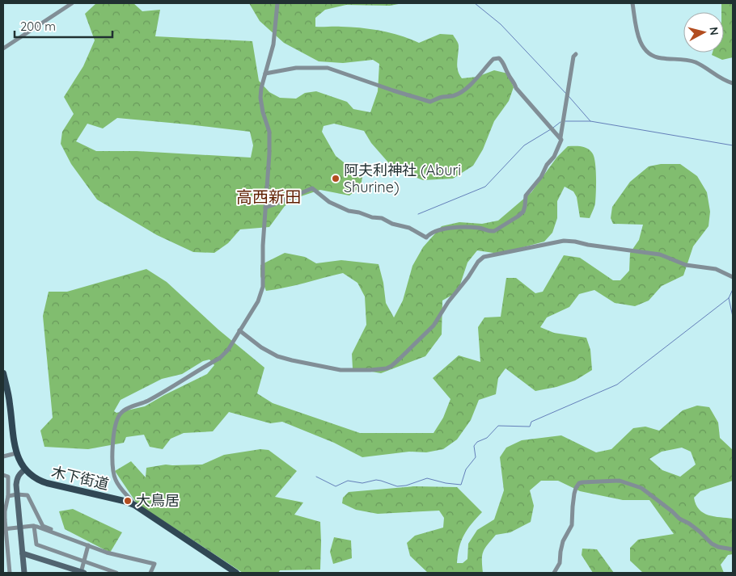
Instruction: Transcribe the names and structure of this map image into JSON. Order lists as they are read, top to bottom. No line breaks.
{"streets":{"main road":["木下街道"]},"districts":["高西新田"],"places":["阿夫利神社 (Aburi Shurine)","大鳥居"],"scale_bar":"200 m","north":"right"}
